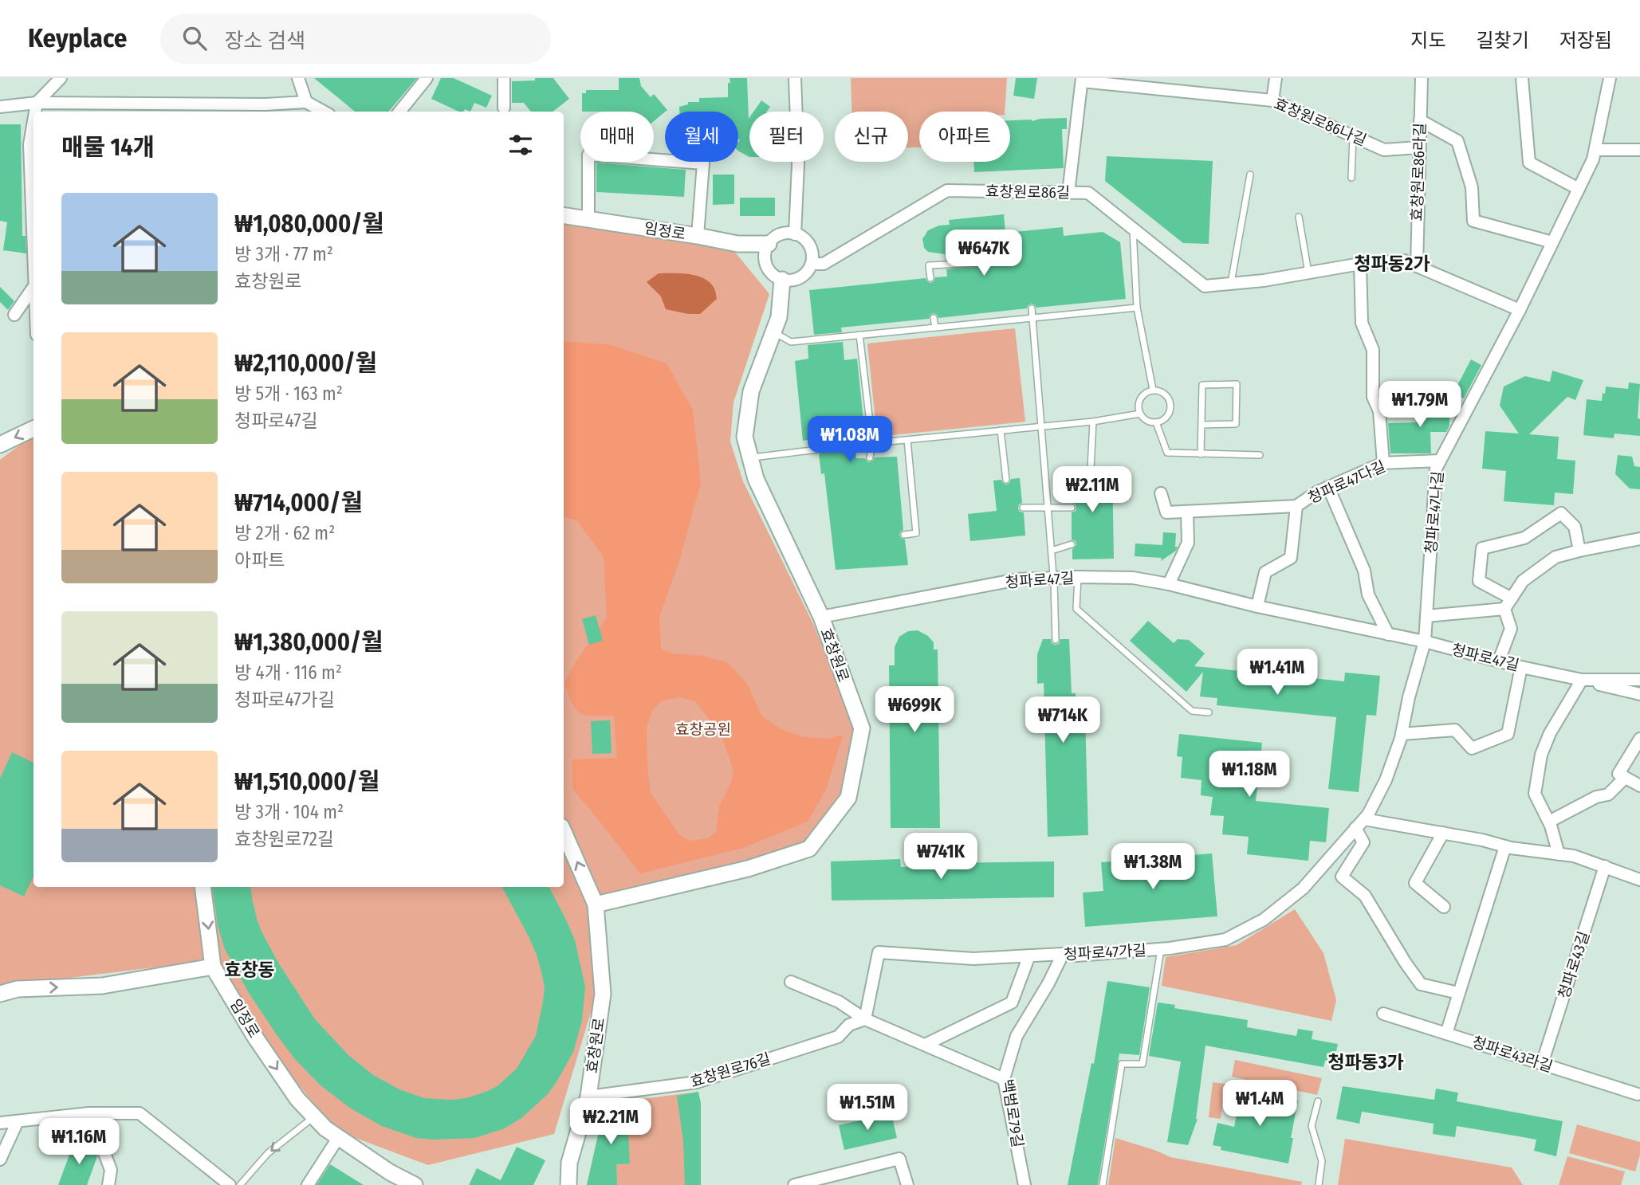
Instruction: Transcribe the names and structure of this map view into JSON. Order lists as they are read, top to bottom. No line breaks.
{"streets":{"street":["효창원로86나길","효창원로86라길","효창원로86길","임정로","청파로47다길","청파로47나길","청파로47길","효창원로","청파로47가길","청파로43길","청파로43라길","효창원로76길","백범로79길"]},"crossings":[["효창원로86나길","효창원로86라길"],["효창원로86라길","효창원로86길"],["효창원로86길","임정로"],["효창원로86길","청파로47나길"],["효창원로86길","효창원로"],["임정로","효창원로"],["청파로47다길","청파로47나길"],["청파로47나길","청파로47길"],["청파로47나길","청파로47가길"],["청파로47길","효창원로"],["청파로47길","청파로47가길"],["효창원로","효창원로76길"],["청파로47가길","효창원로76길"],["청파로47가길","백범로79길"],["청파로43길","청파로43라길"]],"one_way":["임정로"],"districts":["청파동2가","효창동","청파동3가"],"parks":["효창공원"],"page":{"header":"Keyplace","search":"장소 검색","nav":["지도","길찾기","저장됨"],"chip":["매매","월세","필터","신규","아파트"],"heading":"매물 14개","list":[{"name":"₩1,080,000/월","note":"방 3개 · 77 m² · 효창원로"},{"name":"₩2,110,000/월","note":"방 5개 · 163 m² · 청파로47길"},{"name":"₩714,000/월","note":"방 2개 · 62 m² · 아파트"},{"name":"₩1,380,000/월","note":"방 4개 · 116 m² · 청파로47가길"},{"name":"₩1,510,000/월","note":"방 3개 · 104 m² · 효창원로72길"}],"price":["₩647K","₩1.79M","₩1.08M","₩2.11M","₩1.41M","₩699K","₩714K","₩1.18M","₩741K","₩1.38M","₩1.4M","₩1.51M","₩2.21M","₩1.16M"]}}
